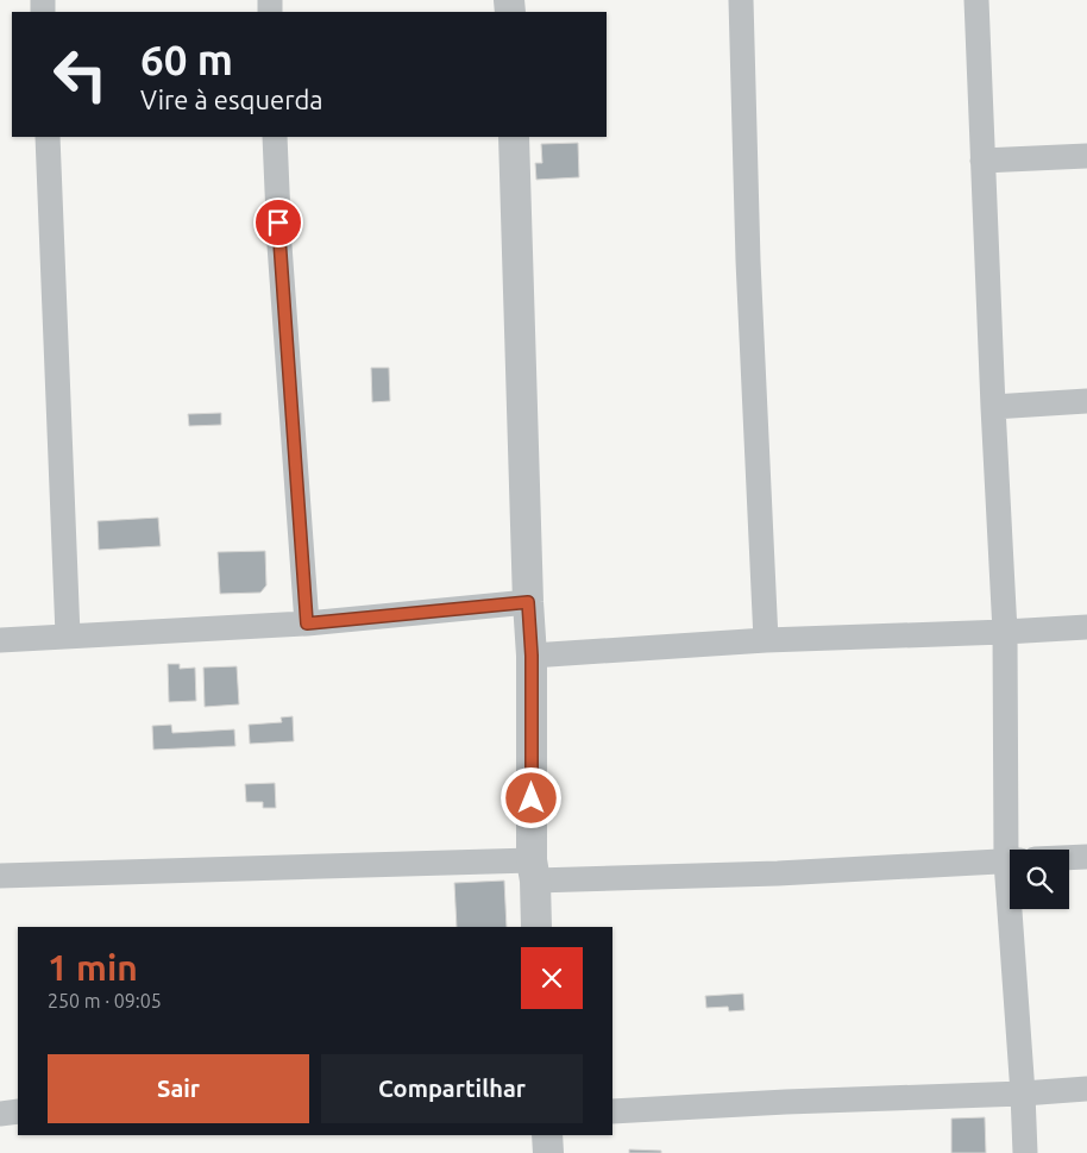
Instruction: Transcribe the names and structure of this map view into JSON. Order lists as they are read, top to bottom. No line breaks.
{"page":{"turn":["60 m","Vire à esquerda"],"heading":["1 min","250 m · 09:05"],"buttons":["Sair","Compartilhar"]}}
